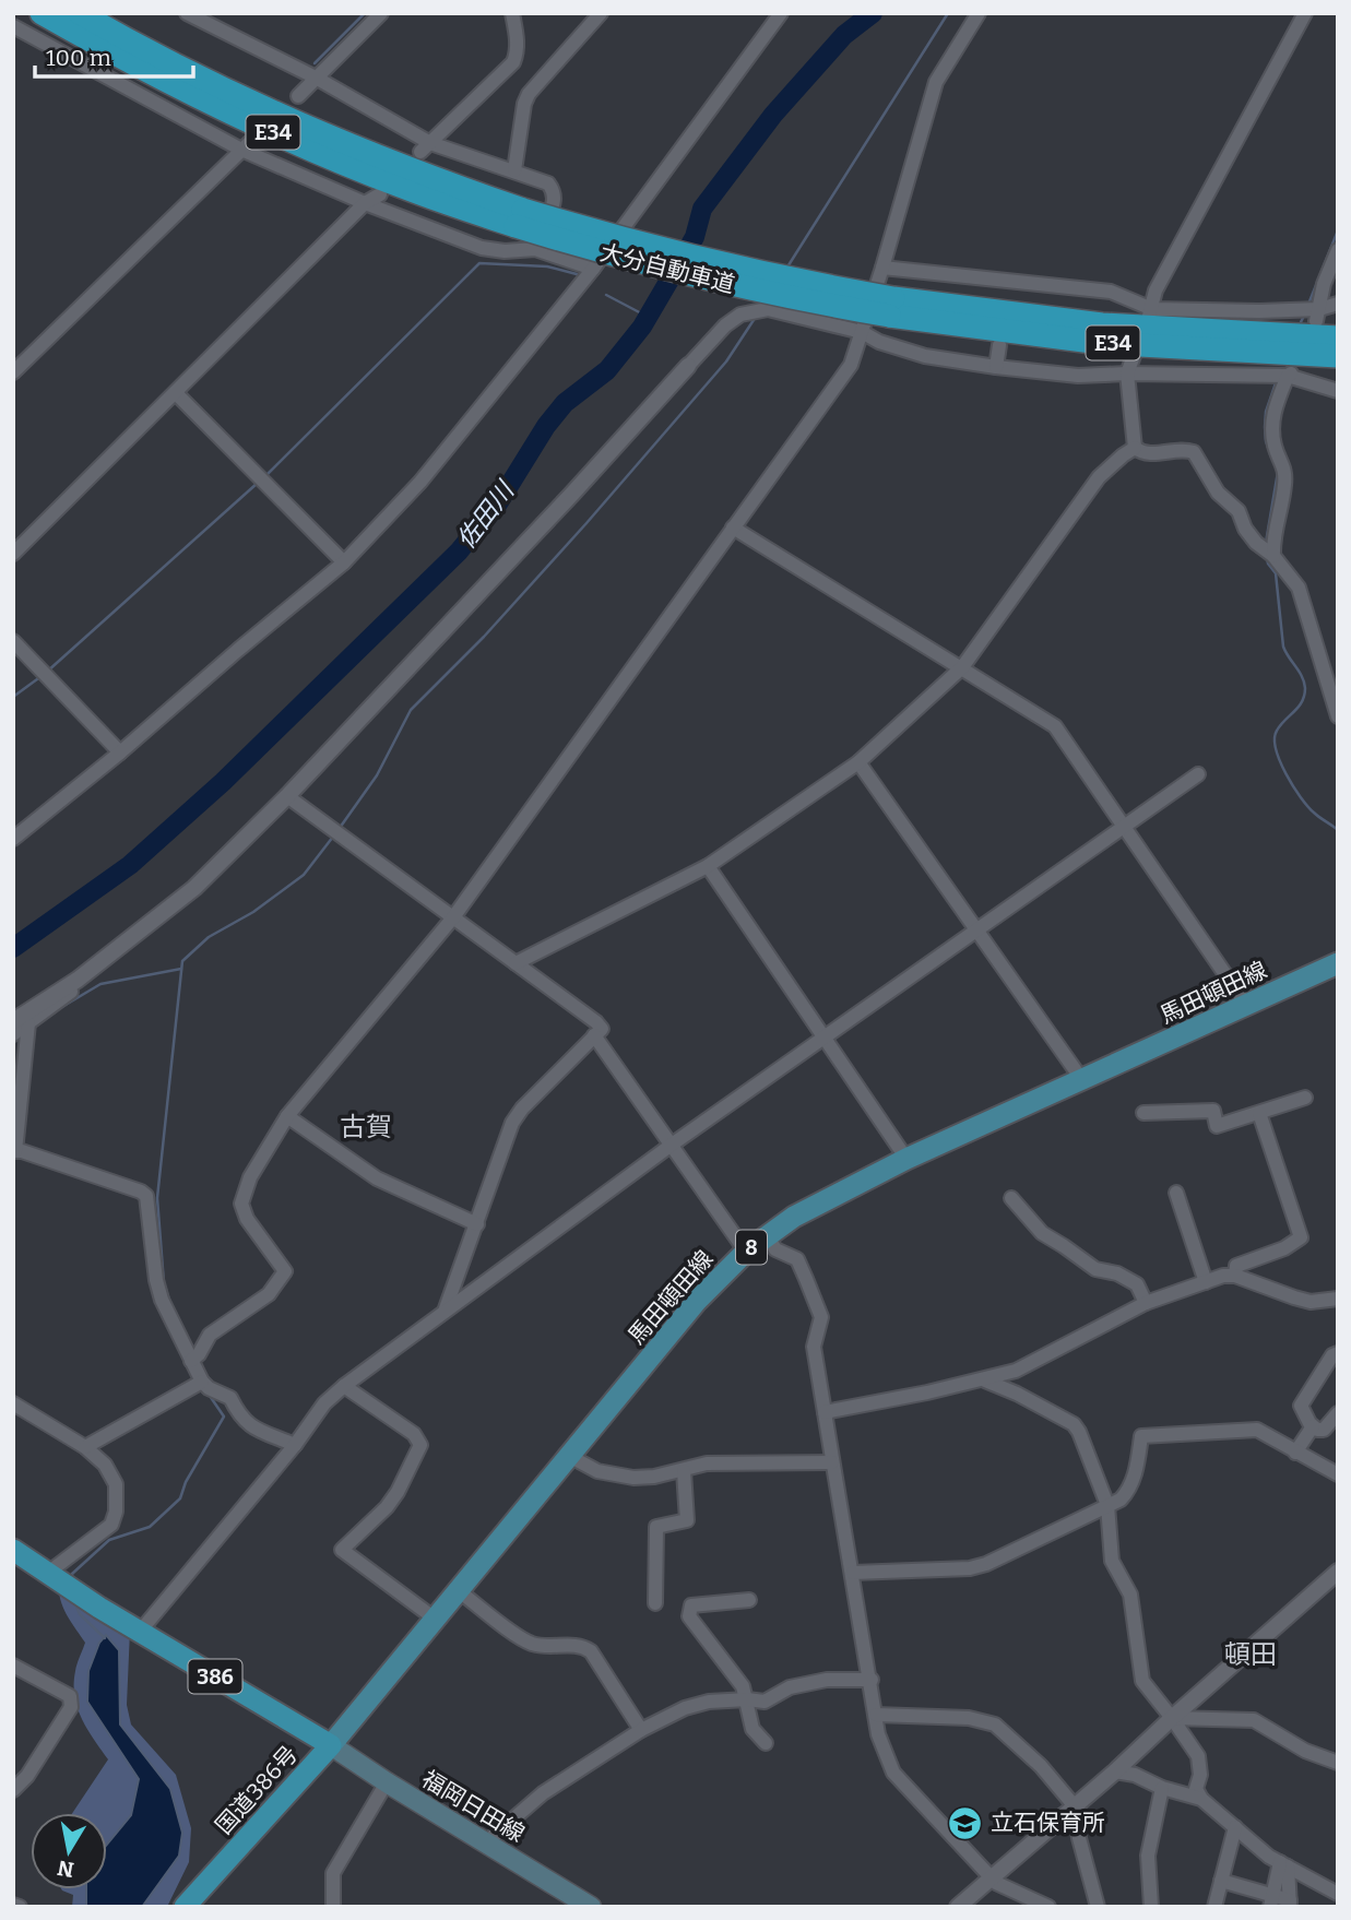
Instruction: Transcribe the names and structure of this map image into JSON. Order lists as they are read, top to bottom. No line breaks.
{"streets":{"highway":["E34","大分自動車道","386","国道386号"],"main road":["馬田頓田線","8","福岡日田線"]},"crossings":[["馬田頓田線","国道386号"],["馬田頓田線","福岡日田線"],["国道386号","福岡日田線"]],"districts":["古賀","頓田"],"water":["佐田川"],"places":{"school or university":["立石保育所"]},"scale_bar":"100 m","north":"bottom"}
